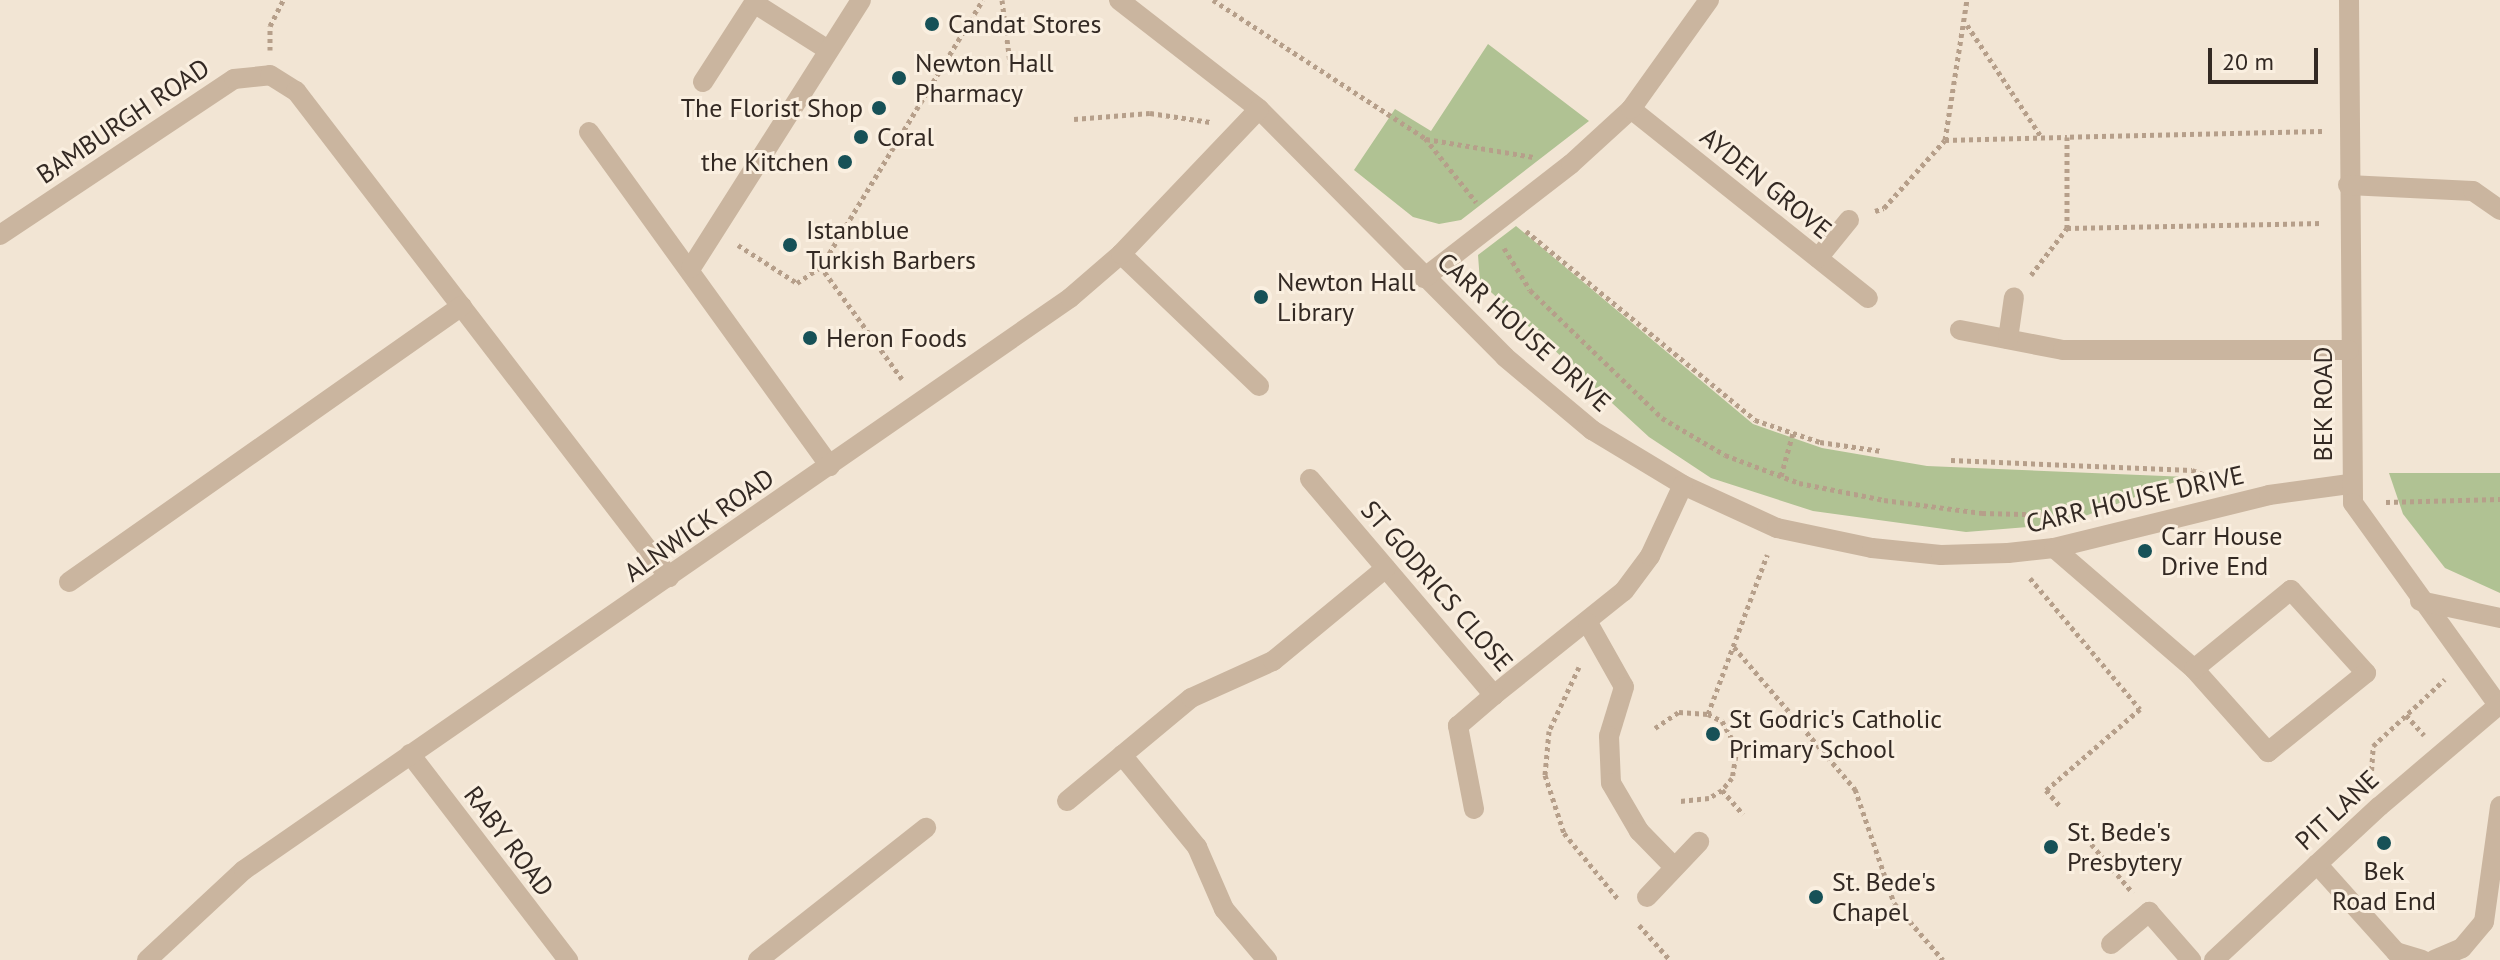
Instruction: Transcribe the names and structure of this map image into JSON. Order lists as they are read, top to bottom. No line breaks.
{"streets":{"street":["BAMBURGH ROAD","AYDEN GROVE","CARR HOUSE DRIVE","BEK ROAD","ALNWICK ROAD","ST GODRICS CLOSE","PIT LANE","RABY ROAD"]},"crossings":[["CARR HOUSE DRIVE","BEK ROAD"],["CARR HOUSE DRIVE","ALNWICK ROAD"],["CARR HOUSE DRIVE","ST GODRICS CLOSE"],["ALNWICK ROAD","RABY ROAD"]],"places":["Candat Stores","Newton Hall Pharmacy","The Florist Shop","Coral","the Kitchen","Istanblue Turkish Barbers","Newton Hall Library","Heron Foods","Carr House Drive End","St Godric's Catholic Primary School","Bek Road End","St. Bede's Presbytery","St. Bede's Chapel"],"scale_bar":"20 m"}
